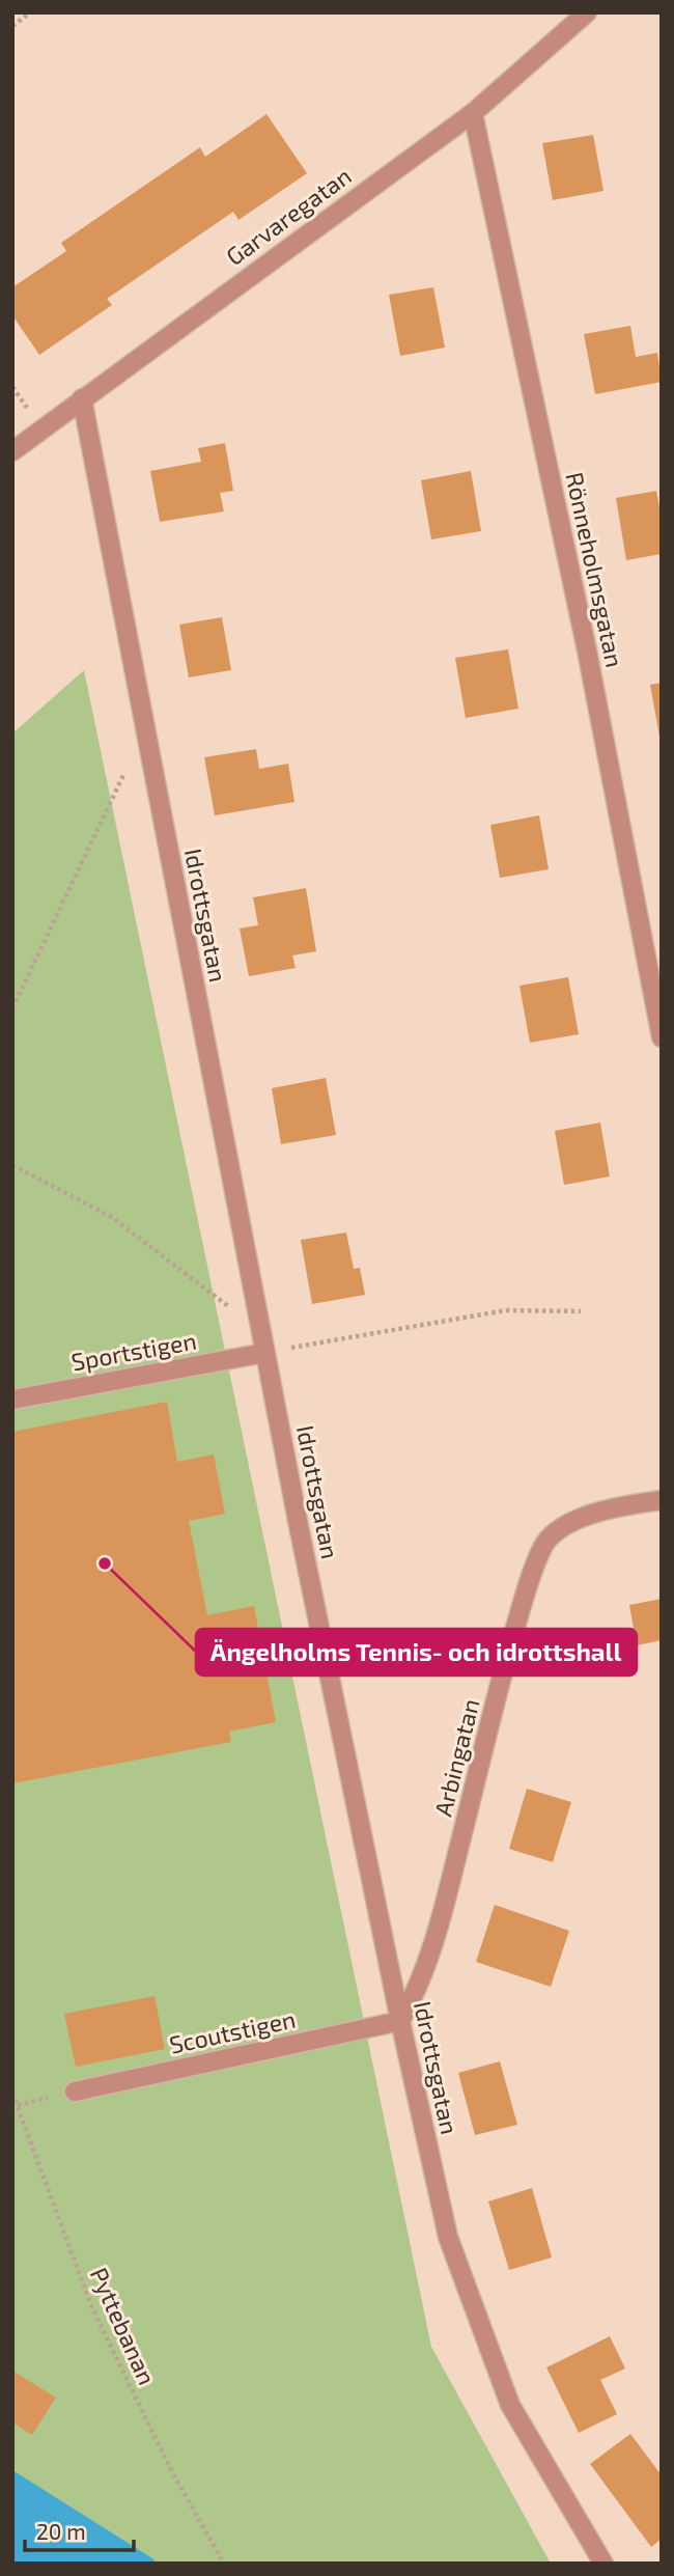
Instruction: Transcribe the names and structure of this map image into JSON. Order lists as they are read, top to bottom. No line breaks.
{"streets":{"street":["Garvaregatan","Rönneholmsgatan","Idrottsgatan","Sportstigen","Arbingatan","Scoutstigen"],"path":["Pyttebanan"]},"crossings":[["Garvaregatan","Rönneholmsgatan"],["Garvaregatan","Idrottsgatan"],["Idrottsgatan","Sportstigen"],["Idrottsgatan","Arbingatan"],["Idrottsgatan","Scoutstigen"],["Arbingatan","Scoutstigen"]],"places":["Ängelholms Tennis- och idrottshall"],"scale_bar":"20 m"}
